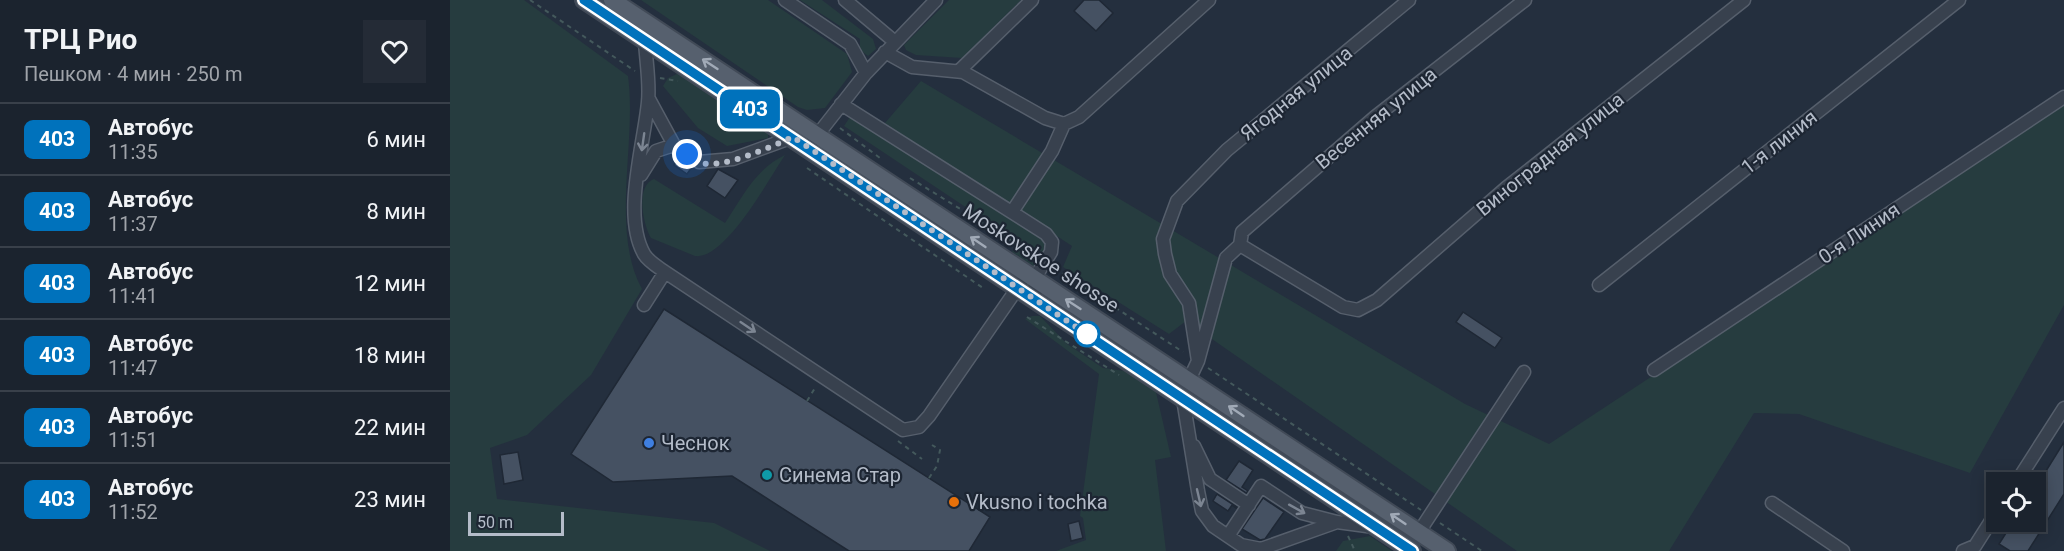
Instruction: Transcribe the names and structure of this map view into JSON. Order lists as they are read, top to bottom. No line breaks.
{"streets":{"main road":["Moskovskoe shosse"],"street":["Ягодная улица","Весенняя улица","1-я линия","Виноградная улица","0-я Линия"]},"crossings":[["Ягодная улица","Весенняя улица"],["Весенняя улица","Виноградная улица"],["Весенняя улица","Moskovskoe shosse"]],"places":["Чеснок","Синема Стар","Vkusno i tochka"],"lines":["bus line 403"],"scale_bar":"50 m","page":{"heading":["ТРЦ Рио","Пешком · 4 мин · 250 m"],"on_map":"403","list":[{"mark":"403","name":"Автобус","note":"11:35","value":"6 мин"},{"mark":"403","name":"Автобус","note":"11:37","value":"8 мин"},{"mark":"403","name":"Автобус","note":"11:41","value":"12 мин"},{"mark":"403","name":"Автобус","note":"11:47","value":"18 мин"},{"mark":"403","name":"Автобус","note":"11:51","value":"22 мин"},{"mark":"403","name":"Автобус","note":"11:52","value":"23 мин"}],"scale":"50 m"}}
